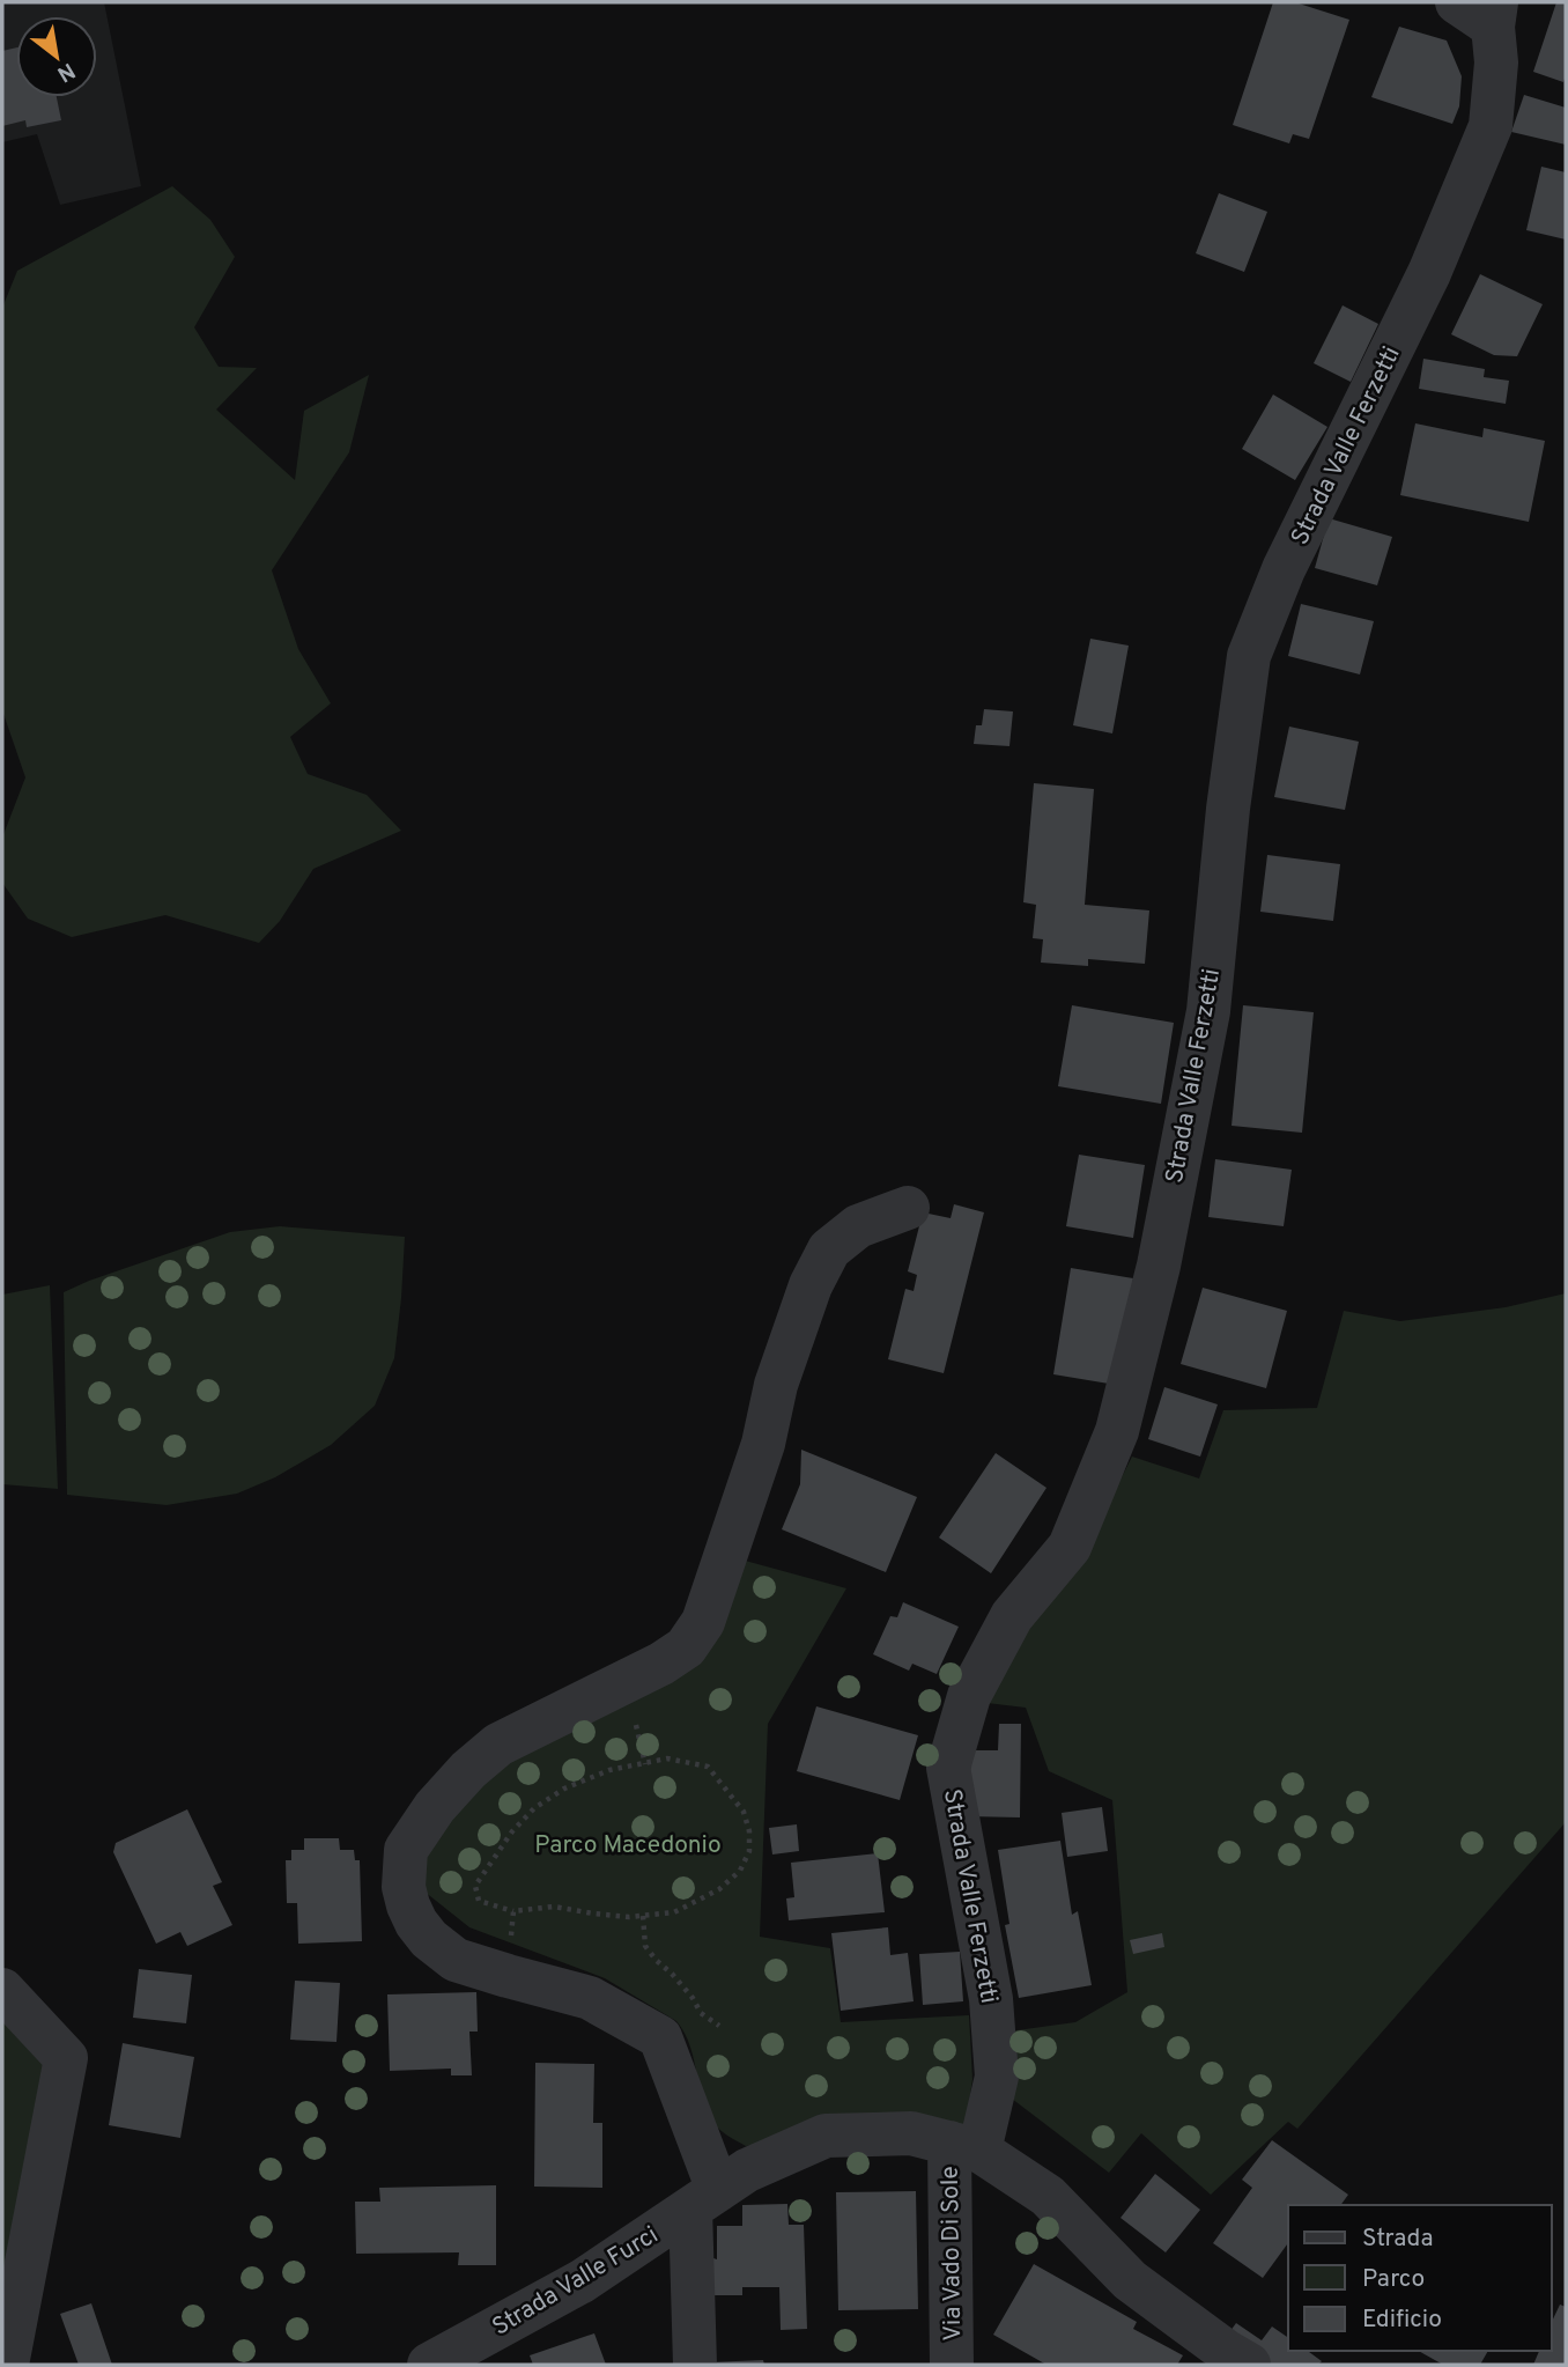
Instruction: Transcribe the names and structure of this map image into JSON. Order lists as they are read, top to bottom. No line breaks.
{"streets":{"street":["Strada Valle Ferzetti","Via Vado Di Sole","Strada Valle Furci"]},"crossings":[["Strada Valle Ferzetti","Via Vado Di Sole"],["Strada Valle Ferzetti","Strada Valle Furci"],["Via Vado Di Sole","Strada Valle Furci"]],"parks":["Parco Macedonio"],"legend":["Strada","Parco","Edificio"],"north":"bottom right"}
